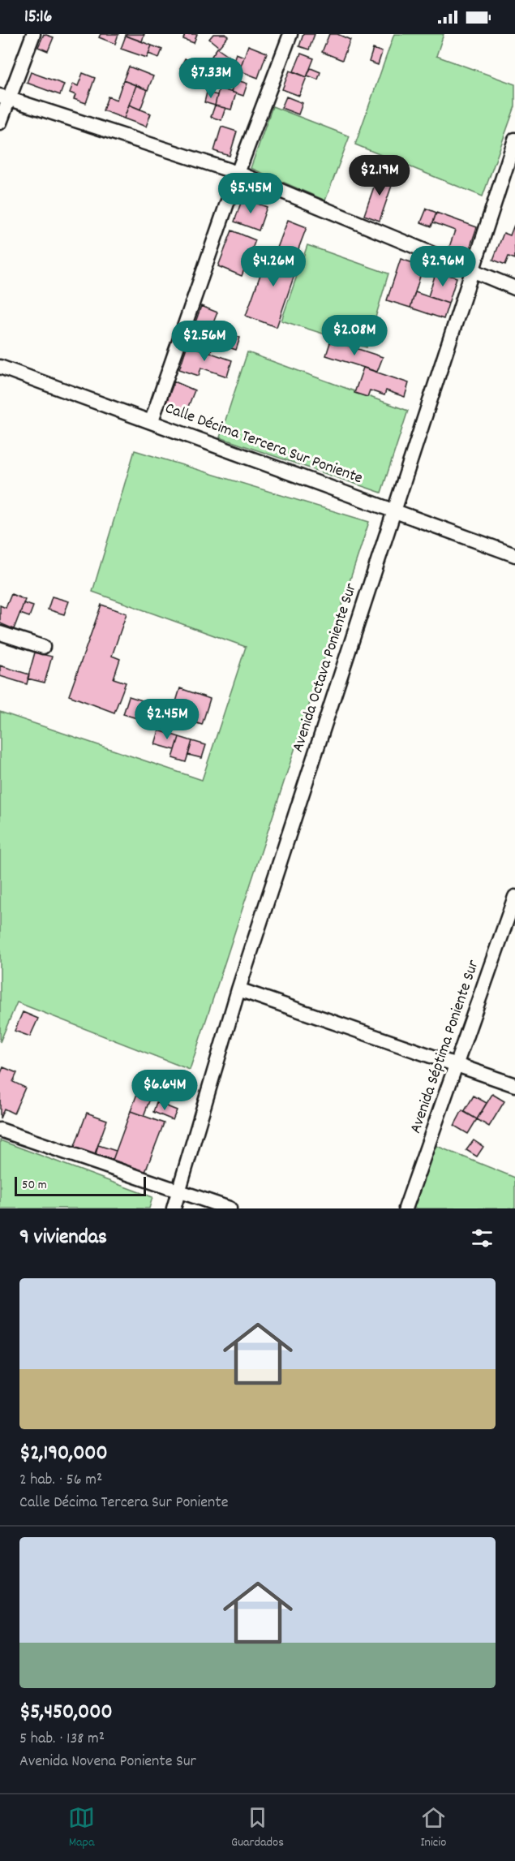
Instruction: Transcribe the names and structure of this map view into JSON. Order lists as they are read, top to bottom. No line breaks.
{"streets":{"street":["Calle Décima Tercera Sur Poniente","Avenida Octava Poniente Sur","Avenida Séptima Poniente Sur"]},"crossings":[["Calle Décima Tercera Sur Poniente","Avenida Octava Poniente Sur"]],"scale_bar":"50 m","page":{"status":"15:16","price":["$7.33M","$2.19M","$5.45M","$4.26M","$2.96M","$2.08M","$2.56M","$2.45M","$6.64M"],"scale":"50 m","heading":"9 viviendas","list":[{"name":"$2,190,000","note":"2 hab. · 56 m² · Calle Décima Tercera Sur Poniente"},{"name":"$5,450,000","note":"5 hab. · 138 m² · Avenida Novena Poniente Sur"}],"tabs":["Mapa","Guardados","Inicio"]}}
